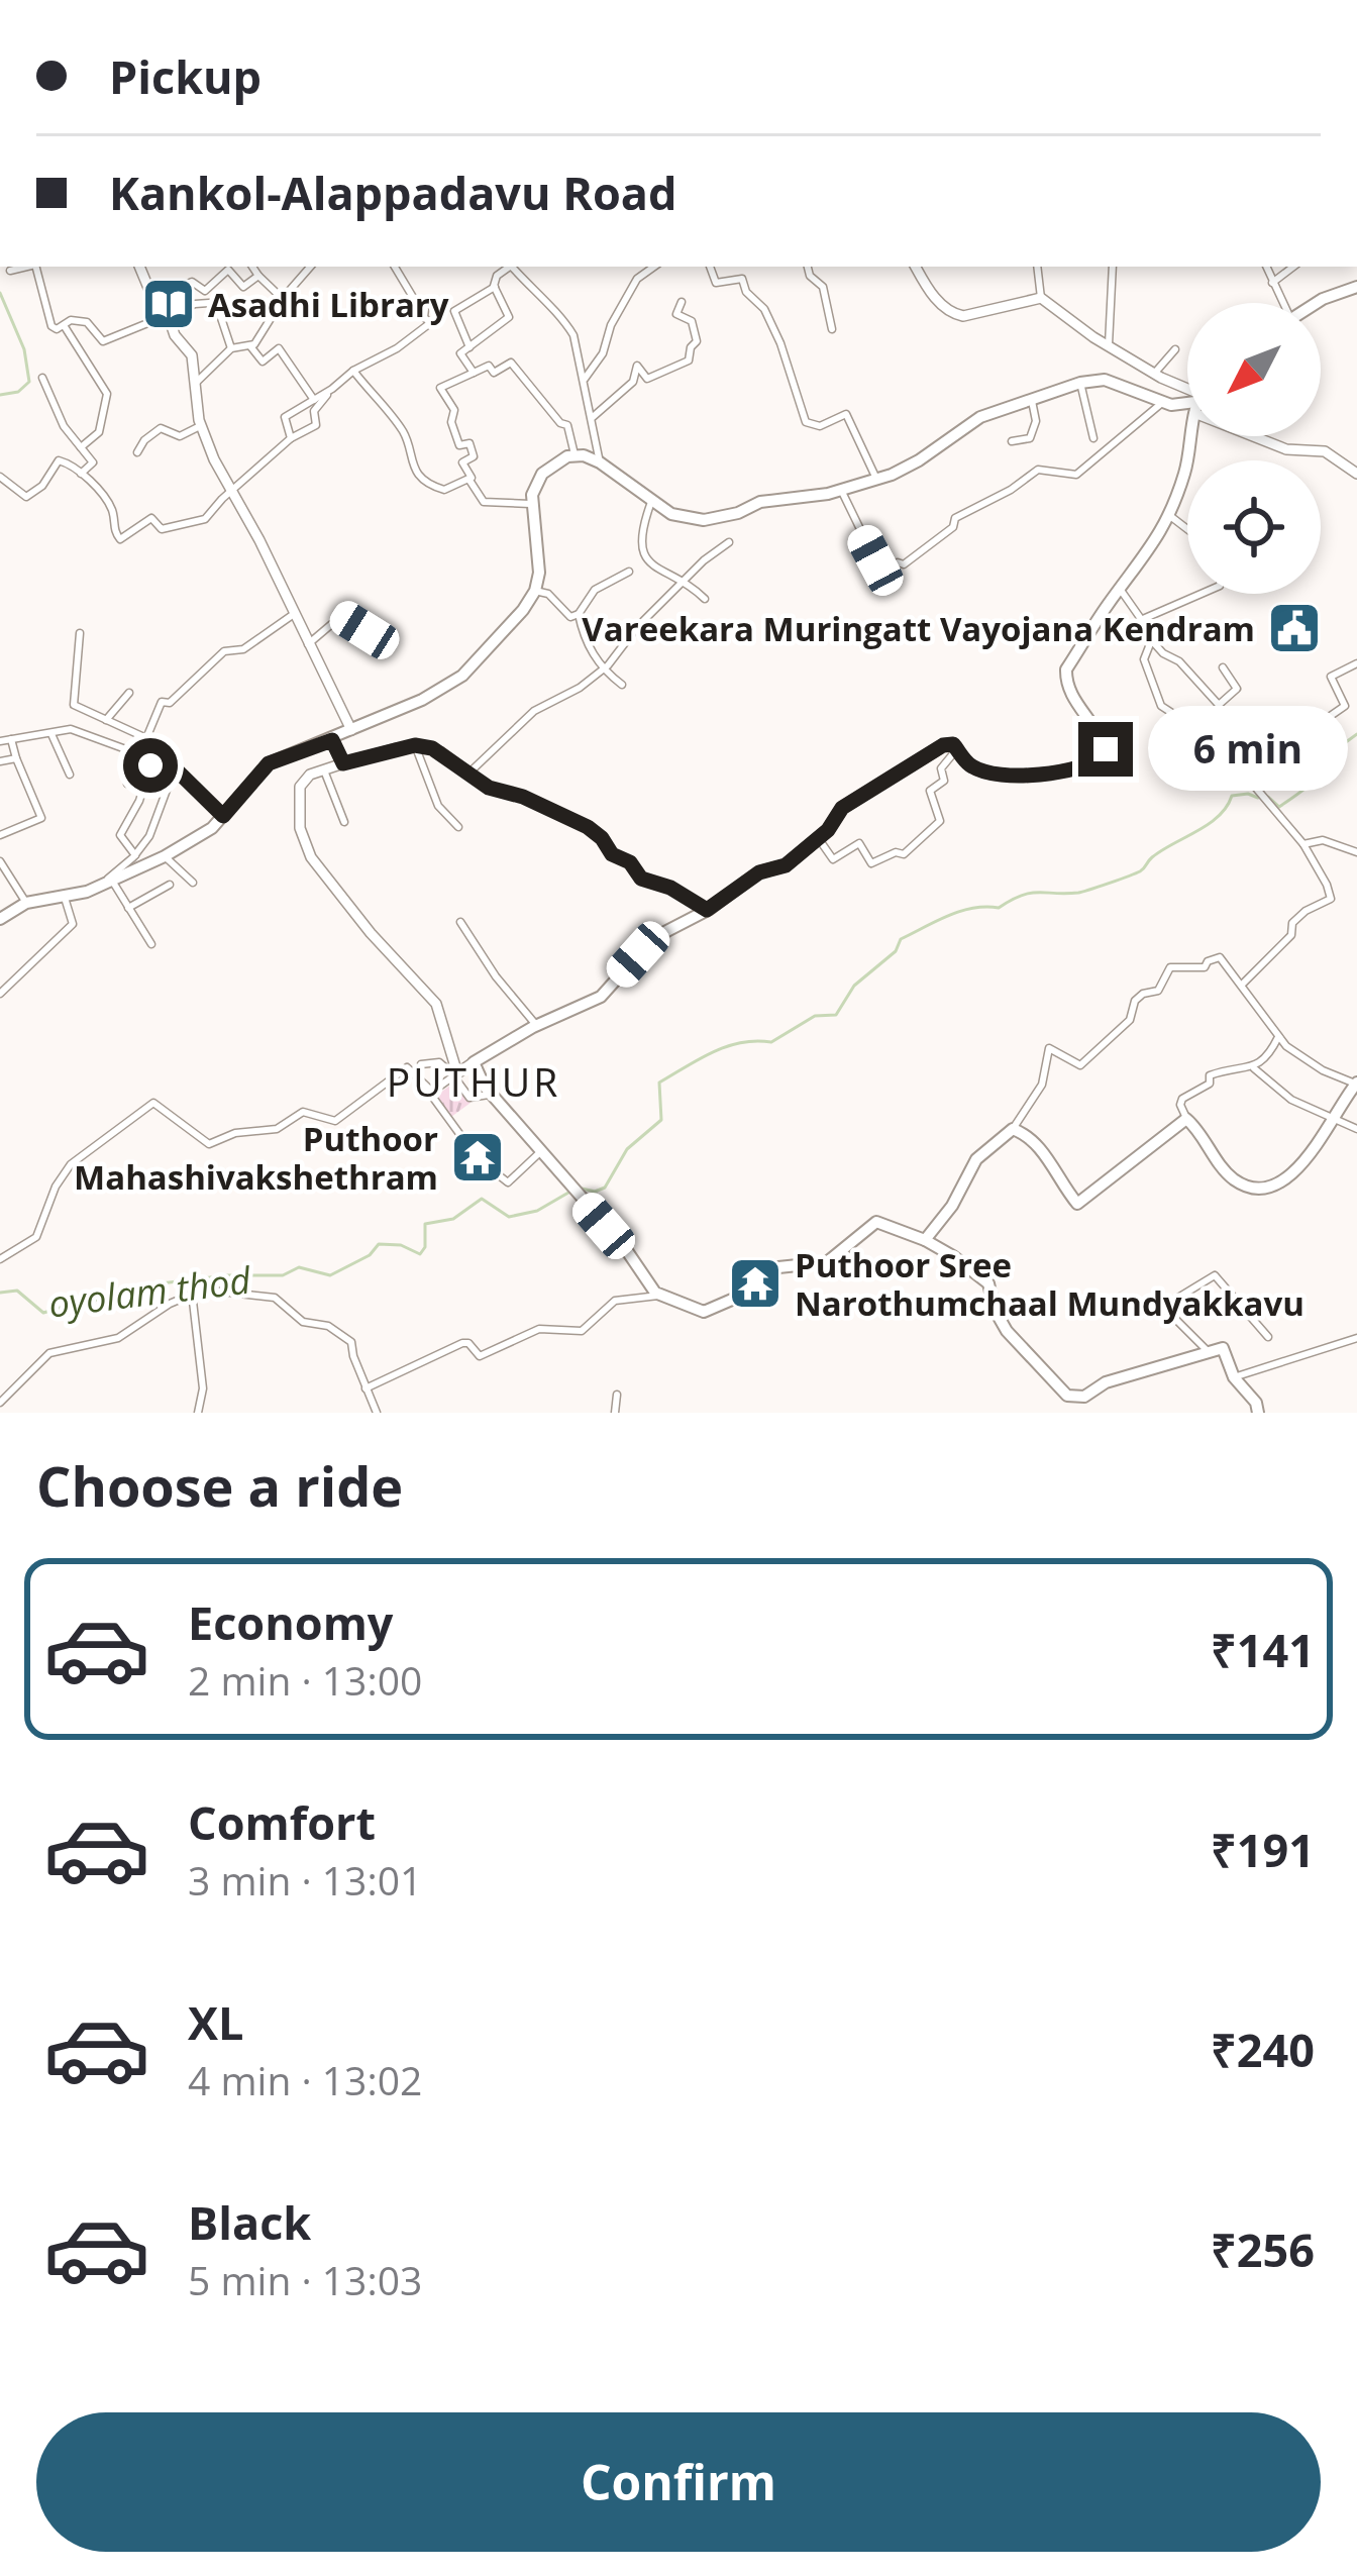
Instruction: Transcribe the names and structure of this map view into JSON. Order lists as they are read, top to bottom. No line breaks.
{"districts":["PUTHUR"],"water":["oyolam thod"],"places":{"library":["Asadhi Library"],"public building":["Vareekara Muringatt Vayojana Kendram"],"temple":["Puthoor Mahashivakshethram","Puthoor Sree Narothumchaal Mundyakkavu"]},"north":"bottom left","page":{"banner":["Pickup","Kankol-Alappadavu Road"],"bubble":"6 min","heading":"Choose a ride","list":[{"name":"Economy","note":"2 min · 13:00","value":"₹141"},{"name":"Comfort","note":"3 min · 13:01","value":"₹191"},{"name":"XL","note":"4 min · 13:02","value":"₹240"},{"name":"Black","note":"5 min · 13:03","value":"₹256"}],"buttons":"Confirm"}}
